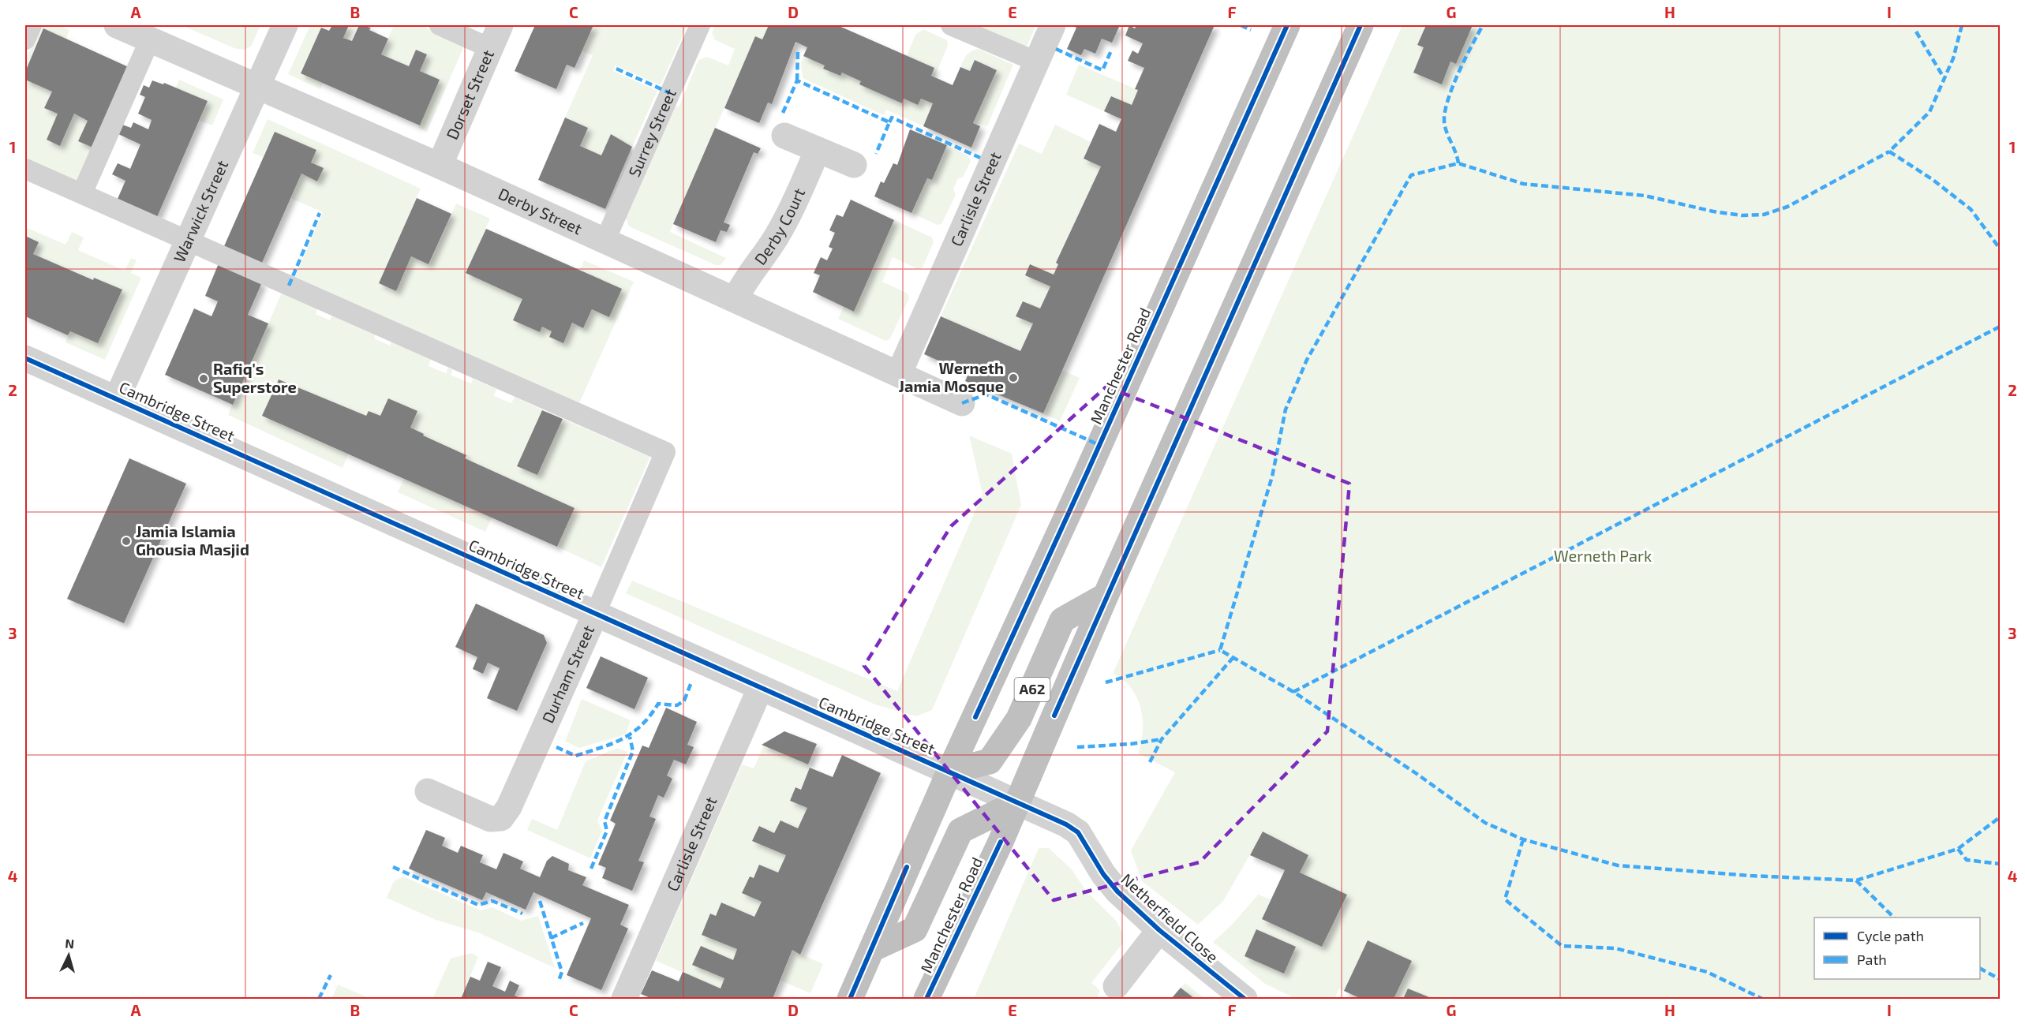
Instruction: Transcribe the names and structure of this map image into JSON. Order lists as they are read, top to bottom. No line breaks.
{"streets":{"highway":["Manchester Road","A62"],"street":["Dorset Street","Carlisle Street","Warwick Street","Derby Street","Derby Court","Cambridge Street","Durham Street","Netherfield Close"],"lane":["Surrey Street"]},"crossings":[["Dorset Street","Derby Street"],["Surrey Street","Derby Street"],["Carlisle Street","Derby Street"],["Carlisle Street","Cambridge Street"],["Warwick Street","Derby Street"],["Warwick Street","Cambridge Street"],["Warwick Street","Durham Street"],["Derby Street","Derby Court"],["Manchester Road","Cambridge Street"],["Manchester Road","A62"],["Manchester Road","Netherfield Close"],["Cambridge Street","Durham Street"],["Cambridge Street","A62"],["Cambridge Street","Netherfield Close"]],"parks":["Werneth Park"],"places":["Werneth Jamia Mosque","Rafiq's Superstore","Jamia Islamia Ghousia Masjid"],"legend":["Cycle path","Path"],"north":"top","grid":{"columns":["A","B","C","D","E","F","G","H","I"],"rows":["1","2","3","4"]}}
